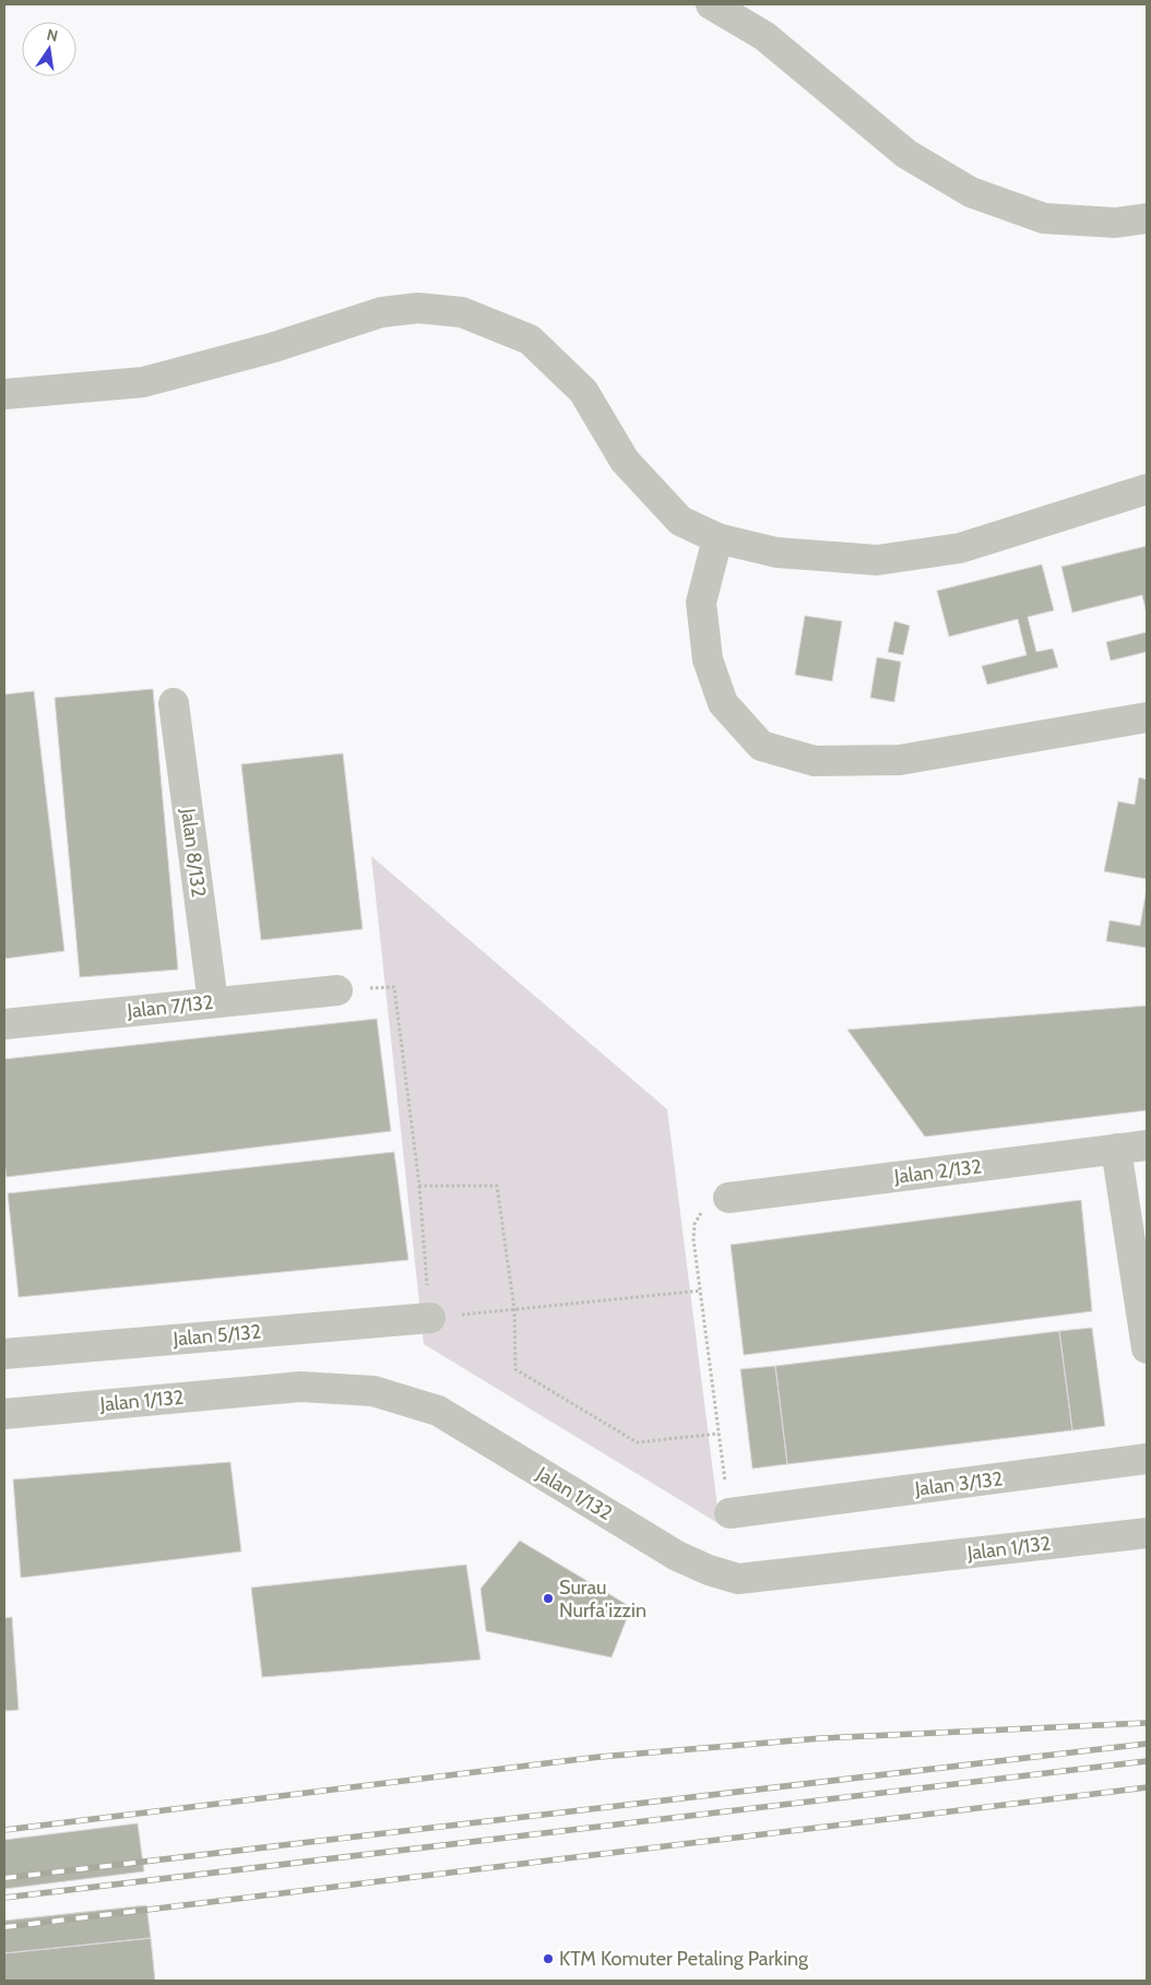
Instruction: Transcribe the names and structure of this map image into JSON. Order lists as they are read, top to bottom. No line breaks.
{"streets":{"street":["Jalan 8/132","Jalan 7/132","Jalan 2/132","Jalan 5/132","Jalan 1/132","Jalan 3/132"]},"crossings":[["Jalan 8/132","Jalan 7/132"]],"places":["Surau Nurfa'izzin","KTM Komuter Petaling Parking"],"north":"top"}
